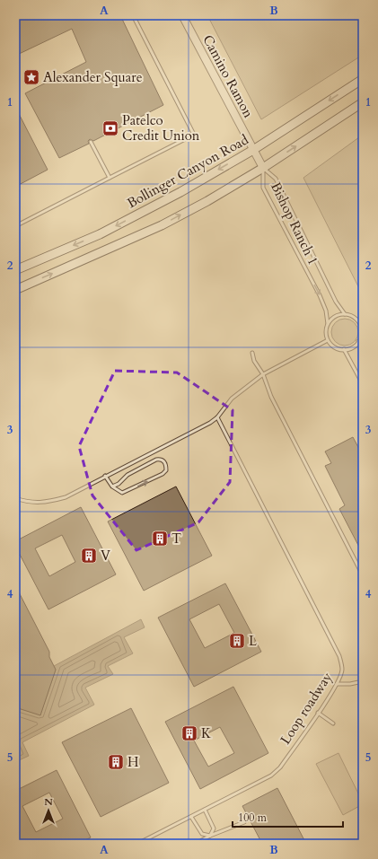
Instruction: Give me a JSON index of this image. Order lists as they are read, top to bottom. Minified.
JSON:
{"streets":{"main road":["Bollinger Canyon Road"],"street":["Camino Ramon"],"lane":["Bishop Ranch 1","Loop roadway"]},"crossings":[["Camino Ramon","Bollinger Canyon Road"],["Camino Ramon","Bishop Ranch 1"]],"places":{"place":["Alexander Square"],"bank":["Patelco Credit Union"],"building":["T","V","L","K","H"]},"scale_bar":"100 m","north":"top","grid":{"columns":["A","B"],"rows":["1","2","3","4","5"]}}
